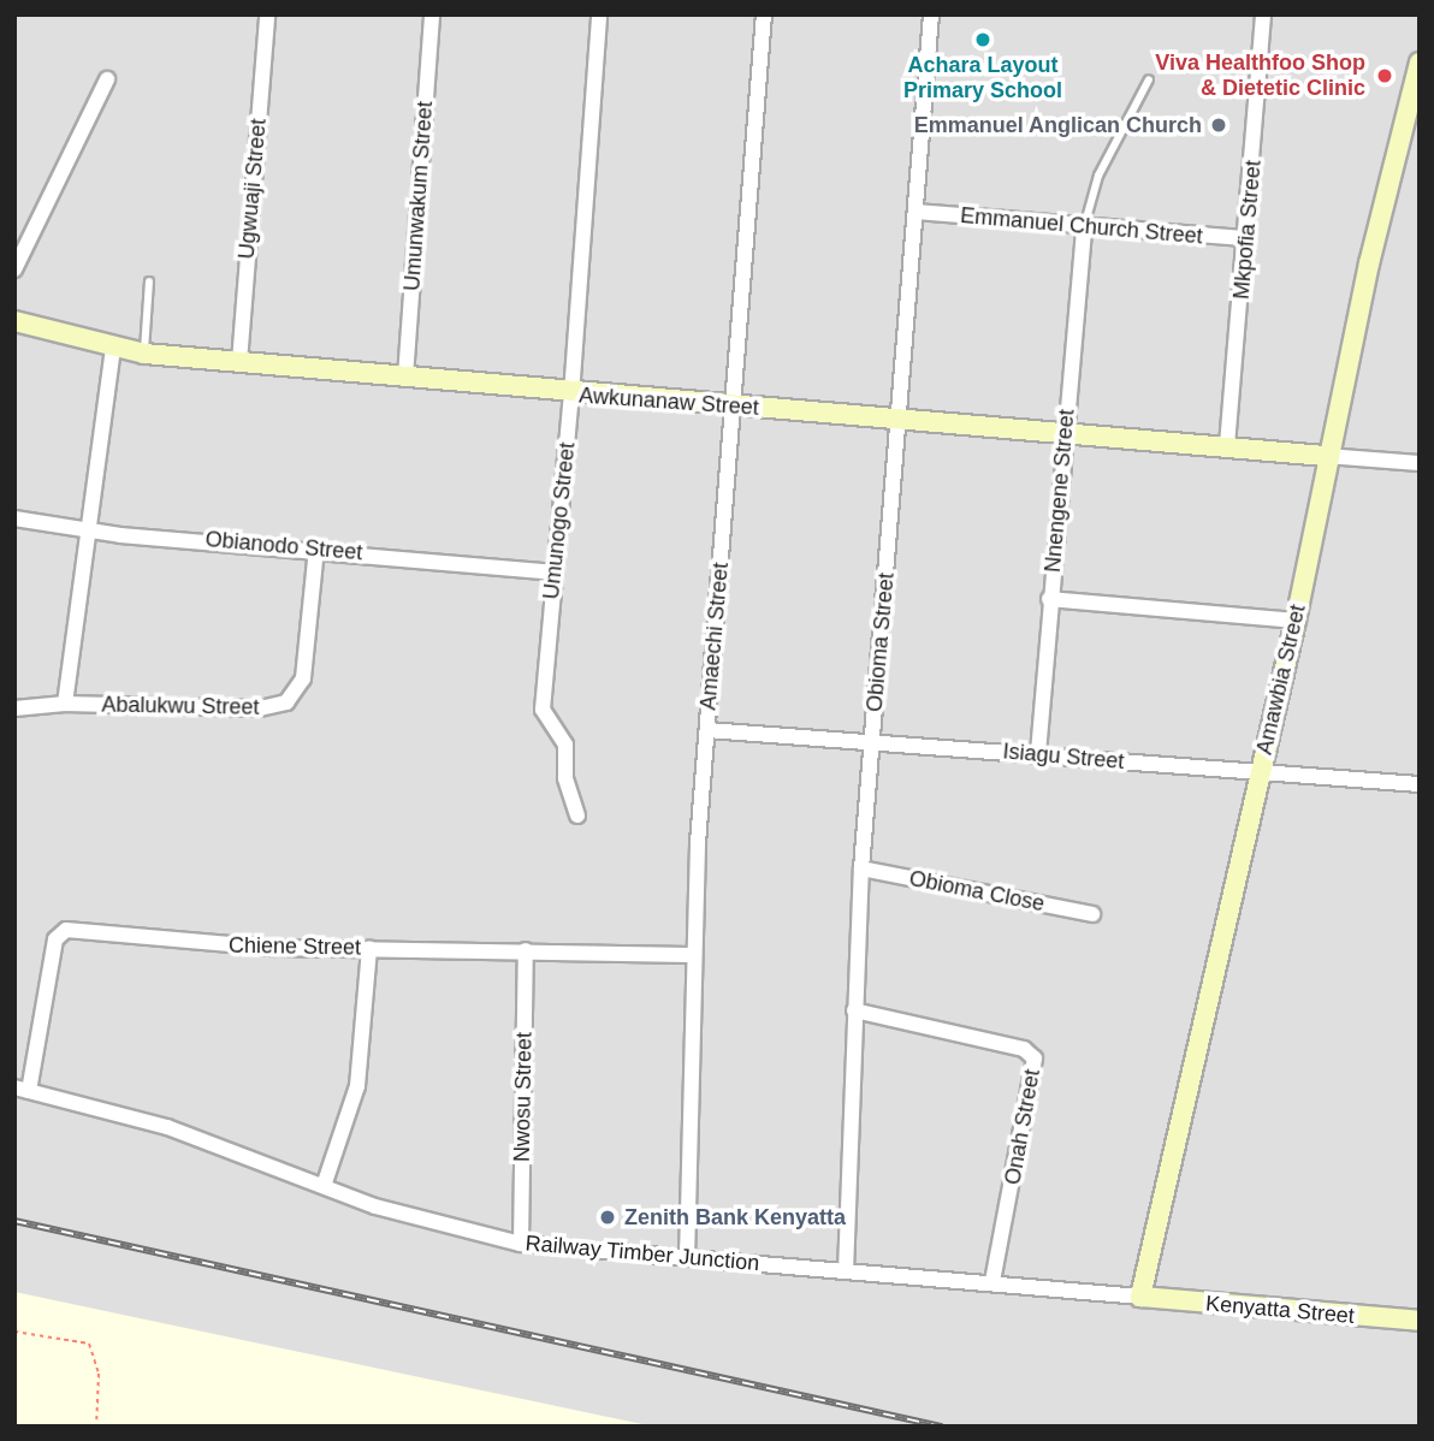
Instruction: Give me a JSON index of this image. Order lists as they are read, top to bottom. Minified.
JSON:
{"streets":{"street":["Ugwuaji Street","Umunwakum Street","Emmanuel Church Street","Mkpofia Street","Awkunanaw Street","Nnengene Street","Umunogo Street","Obianodo Street","Amaechi Street","Obioma Street","Amawbia Street","Abalukwu Street","Isiagu Street","Obioma Close","Chiene Street","Nwosu Street","Onah Street","Railway Timber Junction","Kenyatta Street"]},"crossings":[["Ugwuaji Street","Awkunanaw Street"],["Umunwakum Street","Awkunanaw Street"],["Emmanuel Church Street","Mkpofia Street"],["Emmanuel Church Street","Nnengene Street"],["Emmanuel Church Street","Obioma Street"],["Mkpofia Street","Awkunanaw Street"],["Awkunanaw Street","Nnengene Street"],["Awkunanaw Street","Umunogo Street"],["Awkunanaw Street","Amaechi Street"],["Awkunanaw Street","Obioma Street"],["Awkunanaw Street","Amawbia Street"],["Nnengene Street","Isiagu Street"],["Umunogo Street","Obianodo Street"],["Obianodo Street","Abalukwu Street"],["Amaechi Street","Isiagu Street"],["Amaechi Street","Chiene Street"],["Amaechi Street","Railway Timber Junction"],["Obioma Street","Isiagu Street"],["Obioma Street","Obioma Close"],["Obioma Street","Onah Street"],["Obioma Street","Railway Timber Junction"],["Amawbia Street","Isiagu Street"],["Amawbia Street","Railway Timber Junction"],["Amawbia Street","Kenyatta Street"],["Chiene Street","Nwosu Street"],["Chiene Street","Railway Timber Junction"],["Nwosu Street","Railway Timber Junction"],["Onah Street","Railway Timber Junction"],["Railway Timber Junction","Kenyatta Street"]],"places":["Achara Layout Primary School","Viva Healthfoo Shop & Dietetic Clinic","Emmanuel Anglican Church","Zenith Bank Kenyatta"]}
